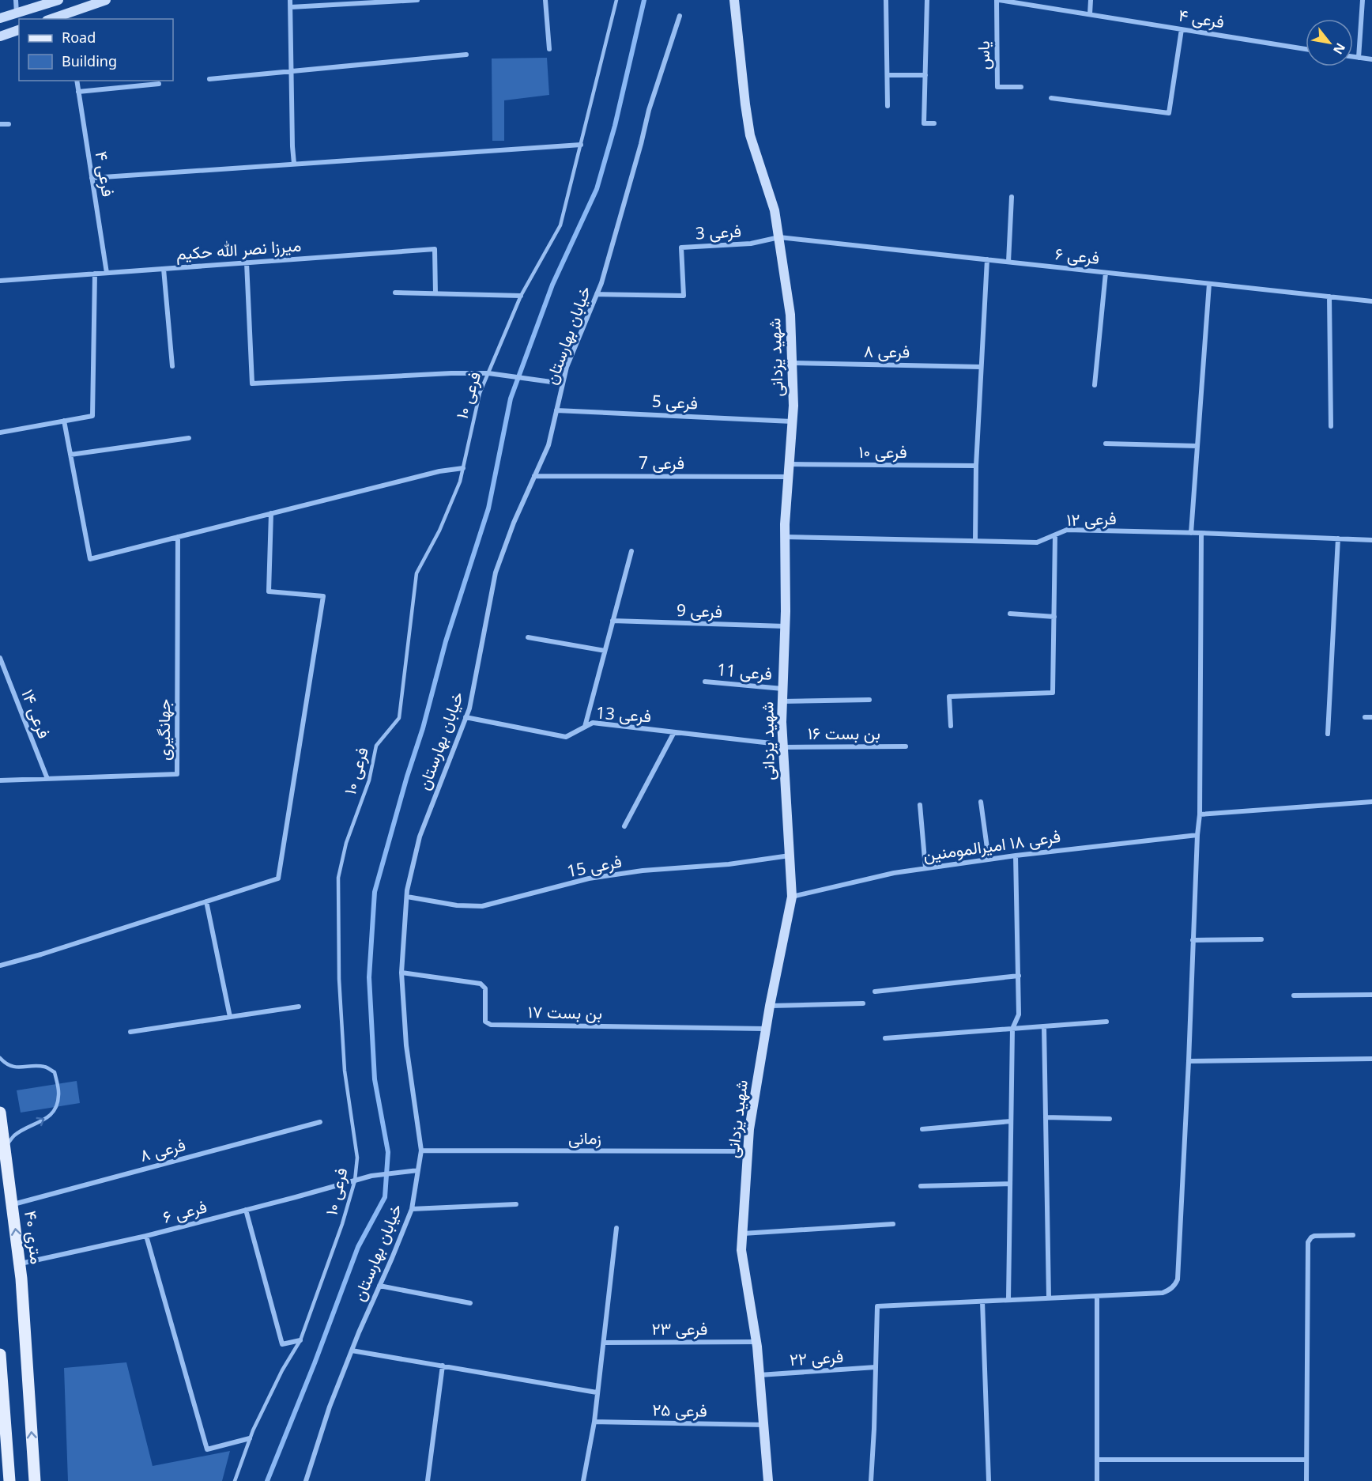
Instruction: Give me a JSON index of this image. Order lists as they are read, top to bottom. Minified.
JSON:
{"streets":{"main road":["۴۰ متری"],"street":["فرعی ۴","یاس","فرعی 3","میرزا نصر الله حکیم","فرعی ۶","خیابان بهارستان","فرعی ۸","شهید یزدانی","فرعی ۱۰","فرعی 5","فرعی 7","فرعی ۱۲","فرعی 9","فرعی 11","فرعی ۱۴","فرعی 13","جهانگیری","بن بست ۱۶","فرعی ۱۸ امیرالمومنین","فرعی 15","بن بست ۱۷","زمانی","فرعی ۲۳","فرعی ۲۲","فرعی ۲۵"]},"crossings":[["فرعی ۴","یاس"],["فرعی ۴","میرزا نصر الله حکیم"],["فرعی 3","فرعی ۶"],["فرعی 3","خیابان بهارستان"],["فرعی 3","شهید یزدانی"],["فرعی ۶","خیابان بهارستان"],["فرعی ۶","شهید یزدانی"],["فرعی ۶","فرعی ۱۰"],["فرعی ۶","۴۰ متری"],["خیابان بهارستان","فرعی 5"],["خیابان بهارستان","فرعی 7"],["خیابان بهارستان","فرعی 13"],["خیابان بهارستان","فرعی 15"],["خیابان بهارستان","بن بست ۱۷"],["خیابان بهارستان","زمانی"],["فرعی ۸","شهید یزدانی"],["فرعی ۸","۴۰ متری"],["شهید یزدانی","فرعی ۱۰"],["شهید یزدانی","فرعی 5"],["شهید یزدانی","فرعی 7"],["شهید یزدانی","فرعی ۱۲"],["شهید یزدانی","فرعی 9"],["شهید یزدانی","فرعی 11"],["شهید یزدانی","فرعی 13"],["شهید یزدانی","بن بست ۱۶"],["شهید یزدانی","فرعی ۱۸ امیرالمومنین"],["شهید یزدانی","فرعی 15"],["شهید یزدانی","بن بست ۱۷"],["شهید یزدانی","زمانی"],["شهید یزدانی","فرعی ۲۳"],["شهید یزدانی","فرعی ۲۲"],["شهید یزدانی","فرعی ۲۵"],["فرعی ۱۴","جهانگیری"],["فرعی 13","بن بست ۱۶"]],"legend":["Road","Building"],"north":"bottom right"}
